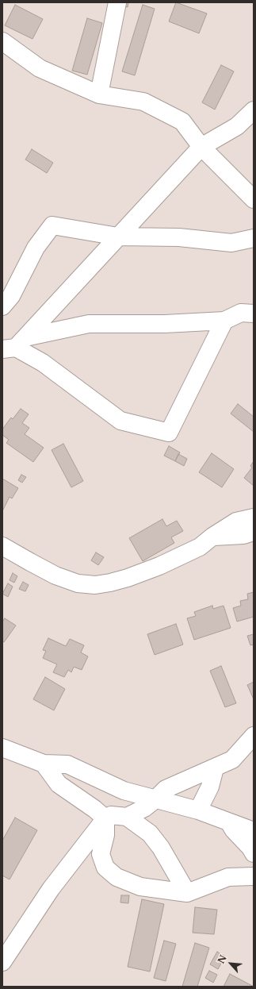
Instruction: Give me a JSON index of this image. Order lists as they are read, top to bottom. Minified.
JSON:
{"north":"top left"}
